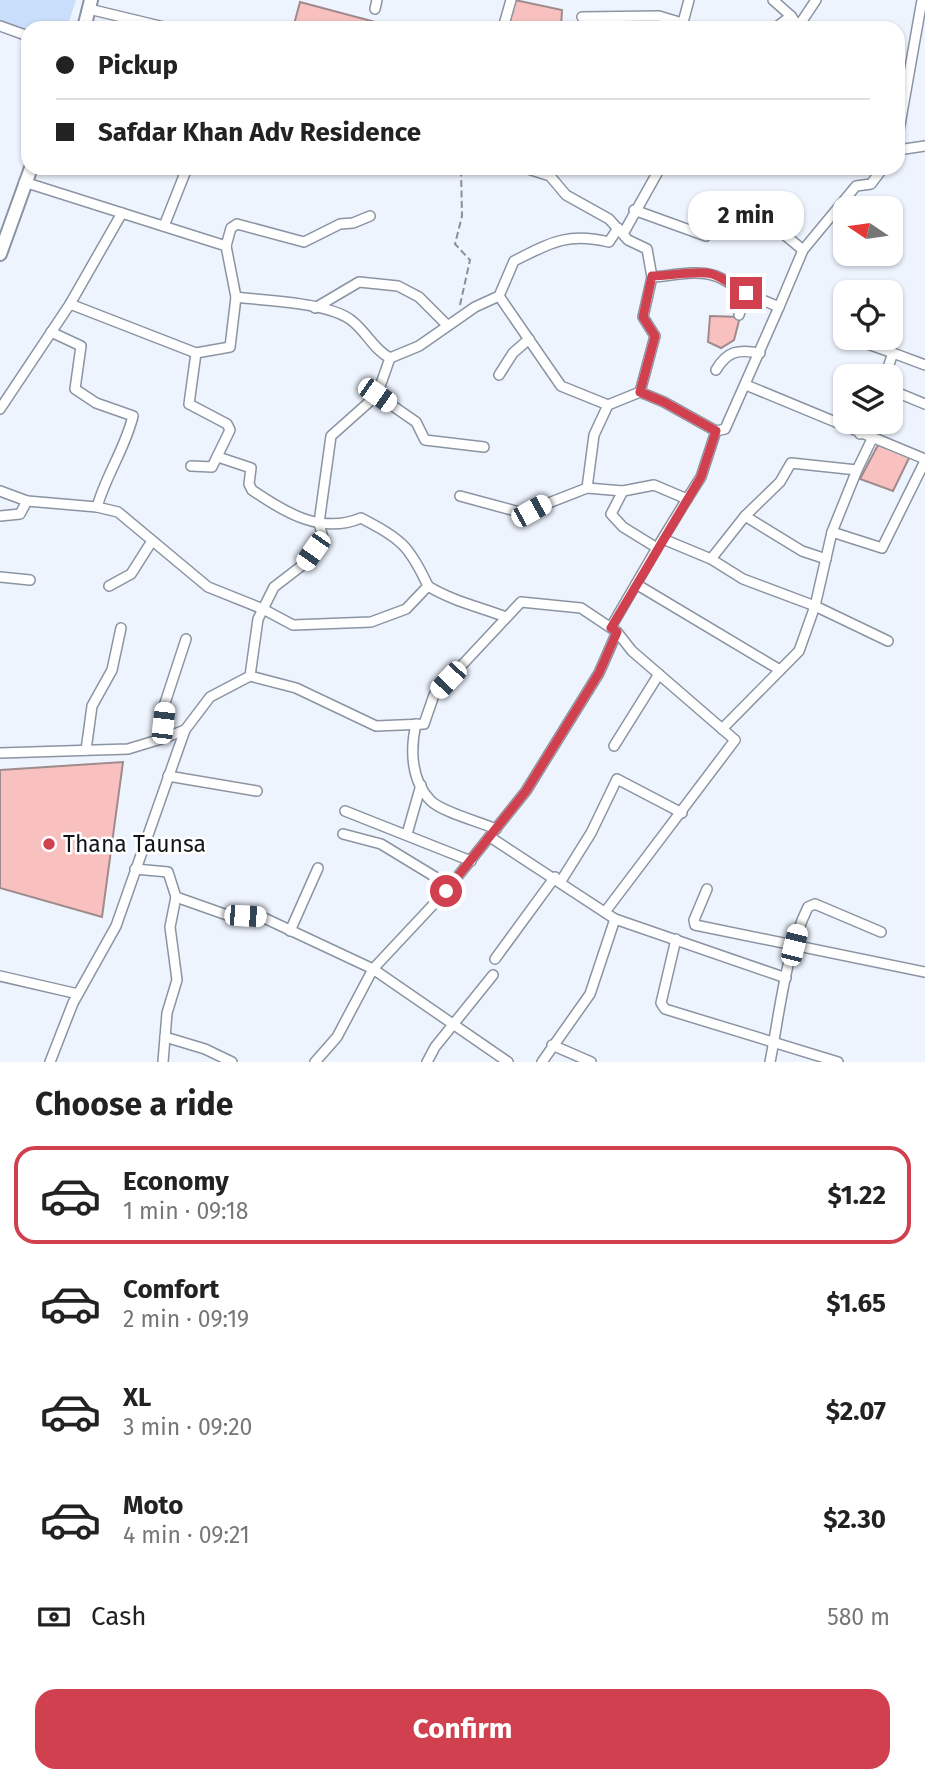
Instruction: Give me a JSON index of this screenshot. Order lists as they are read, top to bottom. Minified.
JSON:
{"places":["Thana Taunsa"],"north":"left","page":{"banner":["Pickup","Safdar Khan Adv Residence"],"bubble":"2 min","heading":"Choose a ride","list":[{"name":"Economy","note":"1 min · 09:18","value":"$1.22"},{"name":"Comfort","note":"2 min · 09:19","value":"$1.65"},{"name":"XL","note":"3 min · 09:20","value":"$2.07"},{"name":"Moto","note":"4 min · 09:21","value":"$2.30"}],"pay":["Cash","580 m"],"buttons":"Confirm"}}
